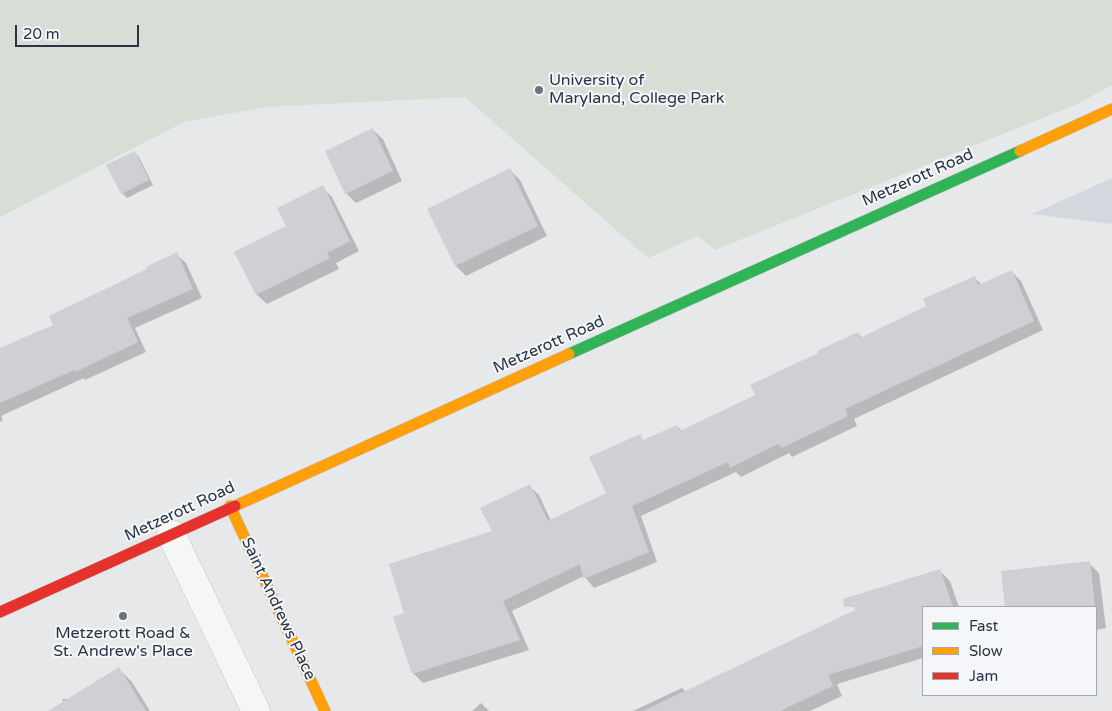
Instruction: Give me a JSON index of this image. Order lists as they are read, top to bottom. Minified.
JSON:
{"streets":{"street":["Metzerott Road","Saint Andrews Place"]},"crossings":[["Metzerott Road","Saint Andrews Place"]],"places":["University of Maryland, College Park","Metzerott Road & St. Andrew's Place"],"legend":["Fast","Slow","Jam"],"scale_bar":"20 m"}
